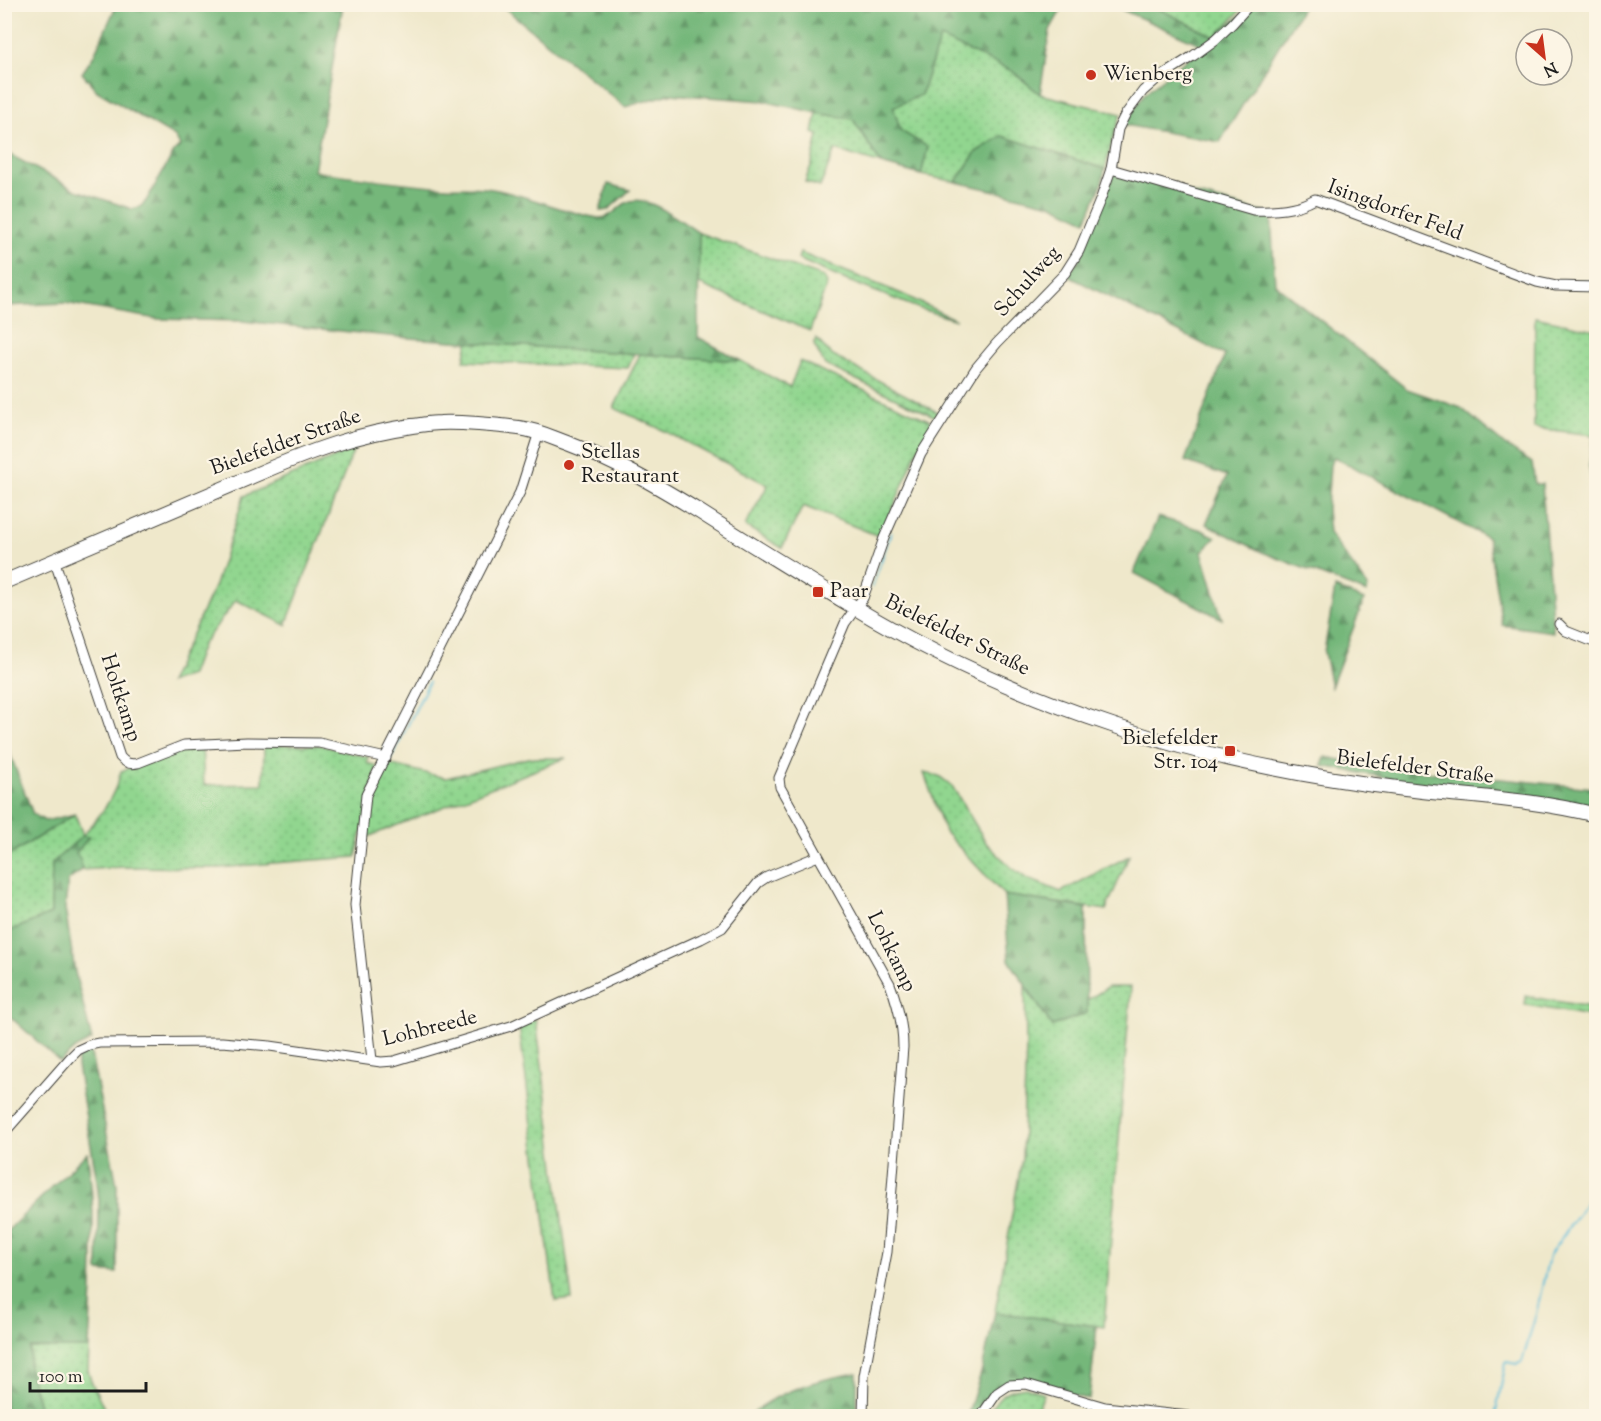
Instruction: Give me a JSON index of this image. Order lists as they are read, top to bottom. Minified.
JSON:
{"streets":{"main road":["Bielefelder Straße"],"street":["Isingdorfer Feld","Schulweg","Holtkamp","Lohkamp","Lohbreede"]},"crossings":[["Isingdorfer Feld","Schulweg"],["Schulweg","Bielefelder Straße"],["Schulweg","Lohkamp"],["Bielefelder Straße","Holtkamp"],["Bielefelder Straße","Lohkamp"],["Lohkamp","Lohbreede"]],"places":{"other":["Wienberg","Stellas Restaurant"],"transit":["Paar","Bielefelder Str. 104"]},"scale_bar":"100 m","north":"bottom right"}
